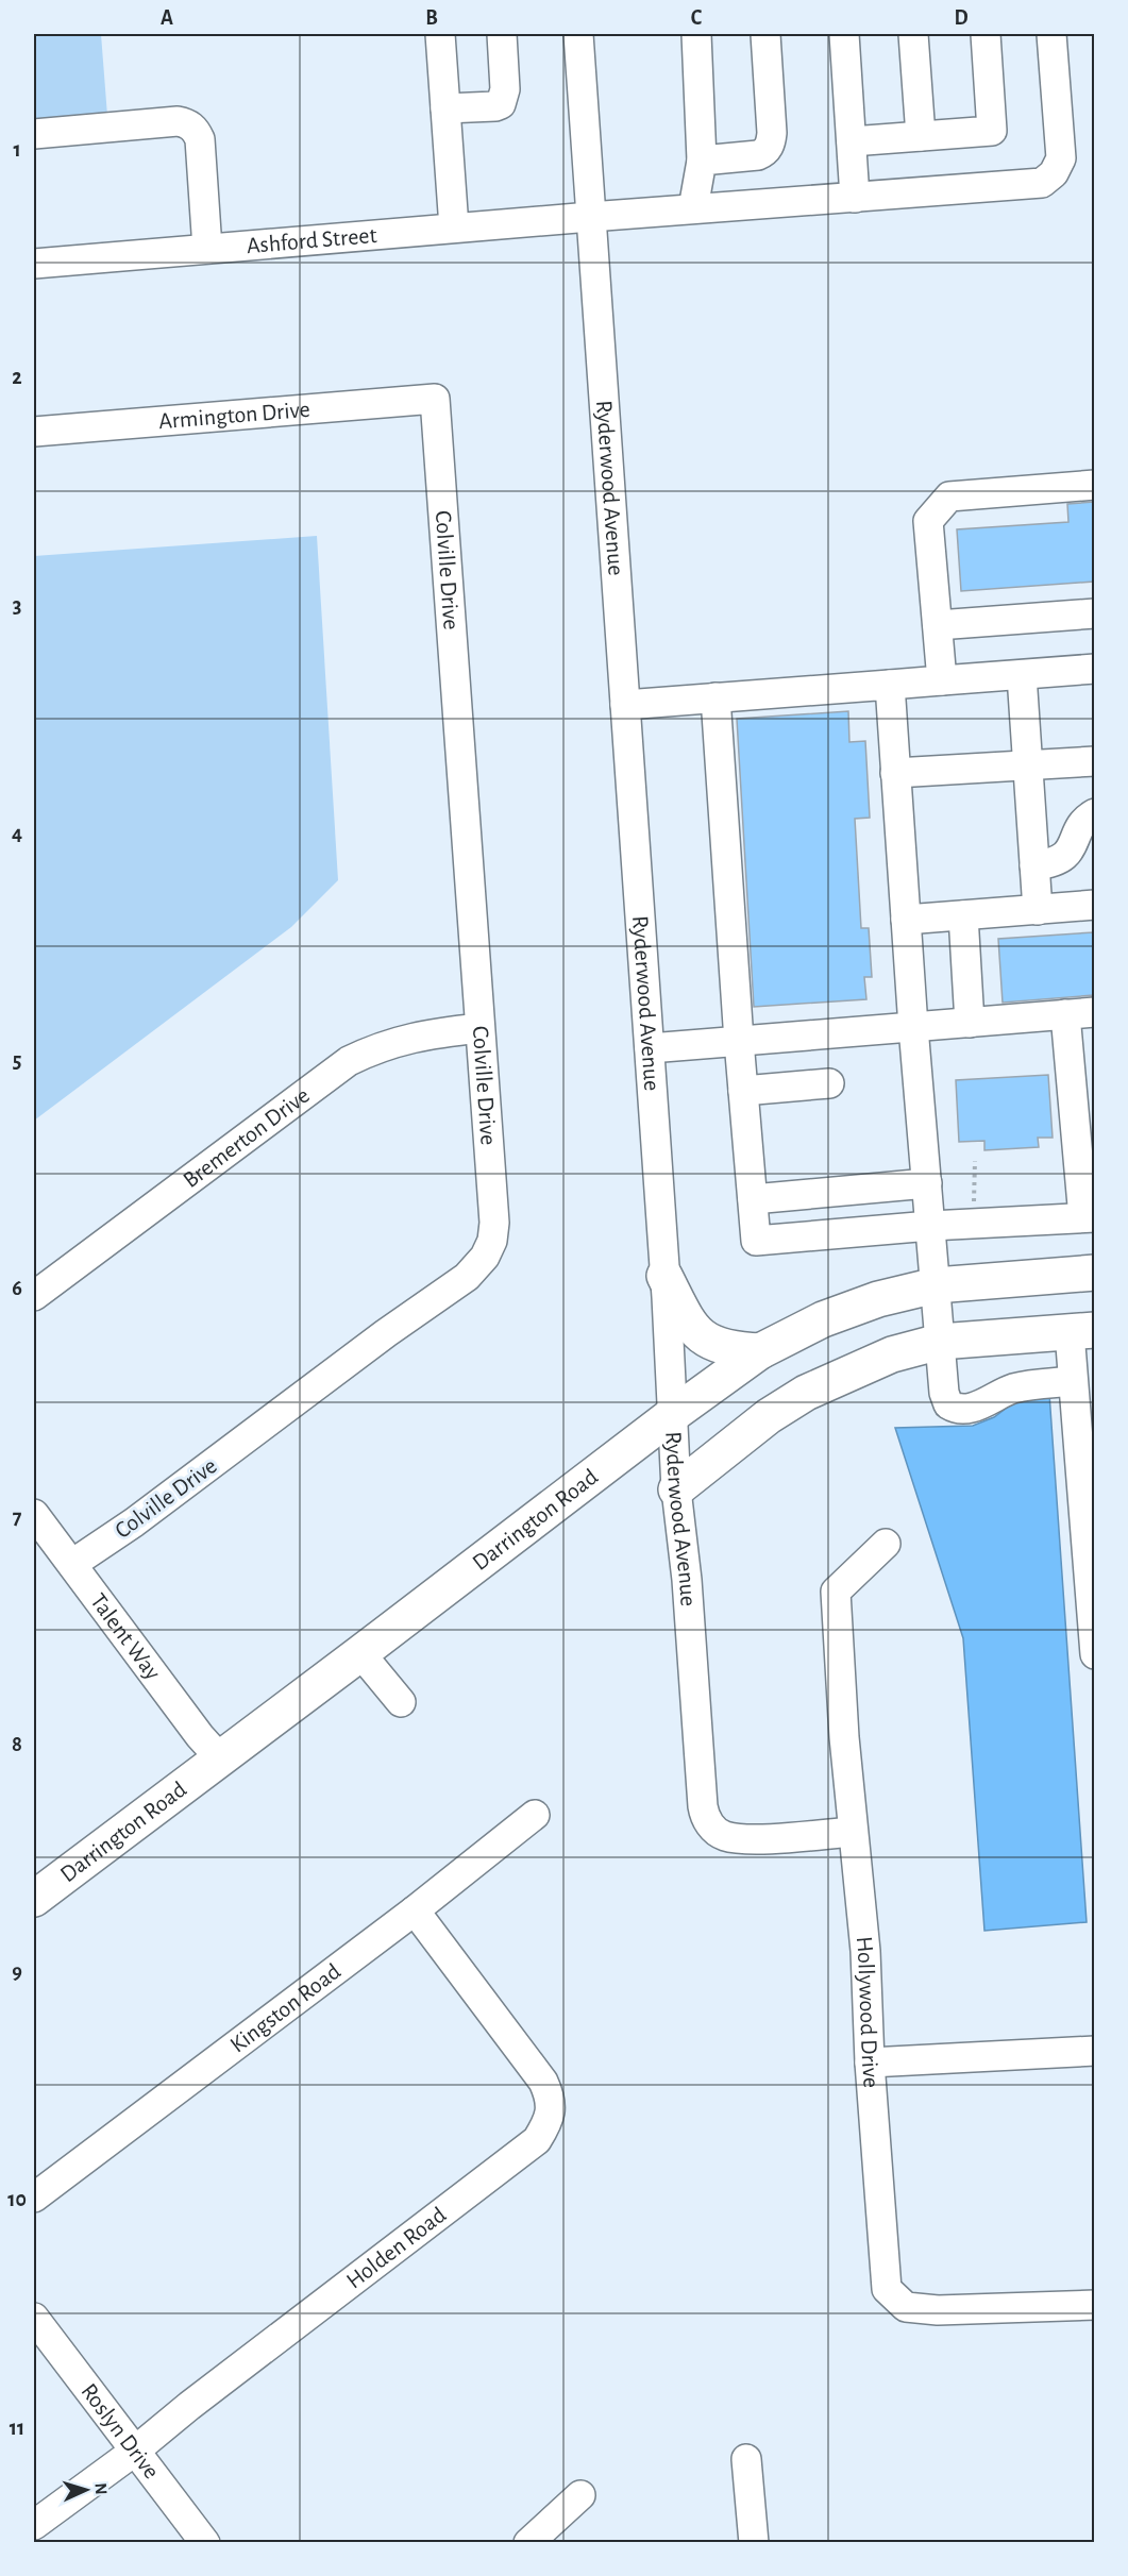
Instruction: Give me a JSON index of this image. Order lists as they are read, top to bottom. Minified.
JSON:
{"streets":{"main road":["Darrington Road"],"street":["Ashford Street","Armington Drive","Ryderwood Avenue","Colville Drive","Bremerton Drive","Talent Way","Kingston Road","Hollywood Drive","Holden Road","Roslyn Drive"]},"crossings":[["Ashford Street","Ryderwood Avenue"],["Armington Drive","Colville Drive"],["Ryderwood Avenue","Darrington Road"],["Ryderwood Avenue","Hollywood Drive"],["Colville Drive","Bremerton Drive"],["Colville Drive","Talent Way"],["Darrington Road","Talent Way"],["Kingston Road","Holden Road"],["Holden Road","Roslyn Drive"]],"north":"right","grid":{"columns":["A","B","C","D"],"rows":["1","2","3","4","5","6","7","8","9","10","11"]}}
